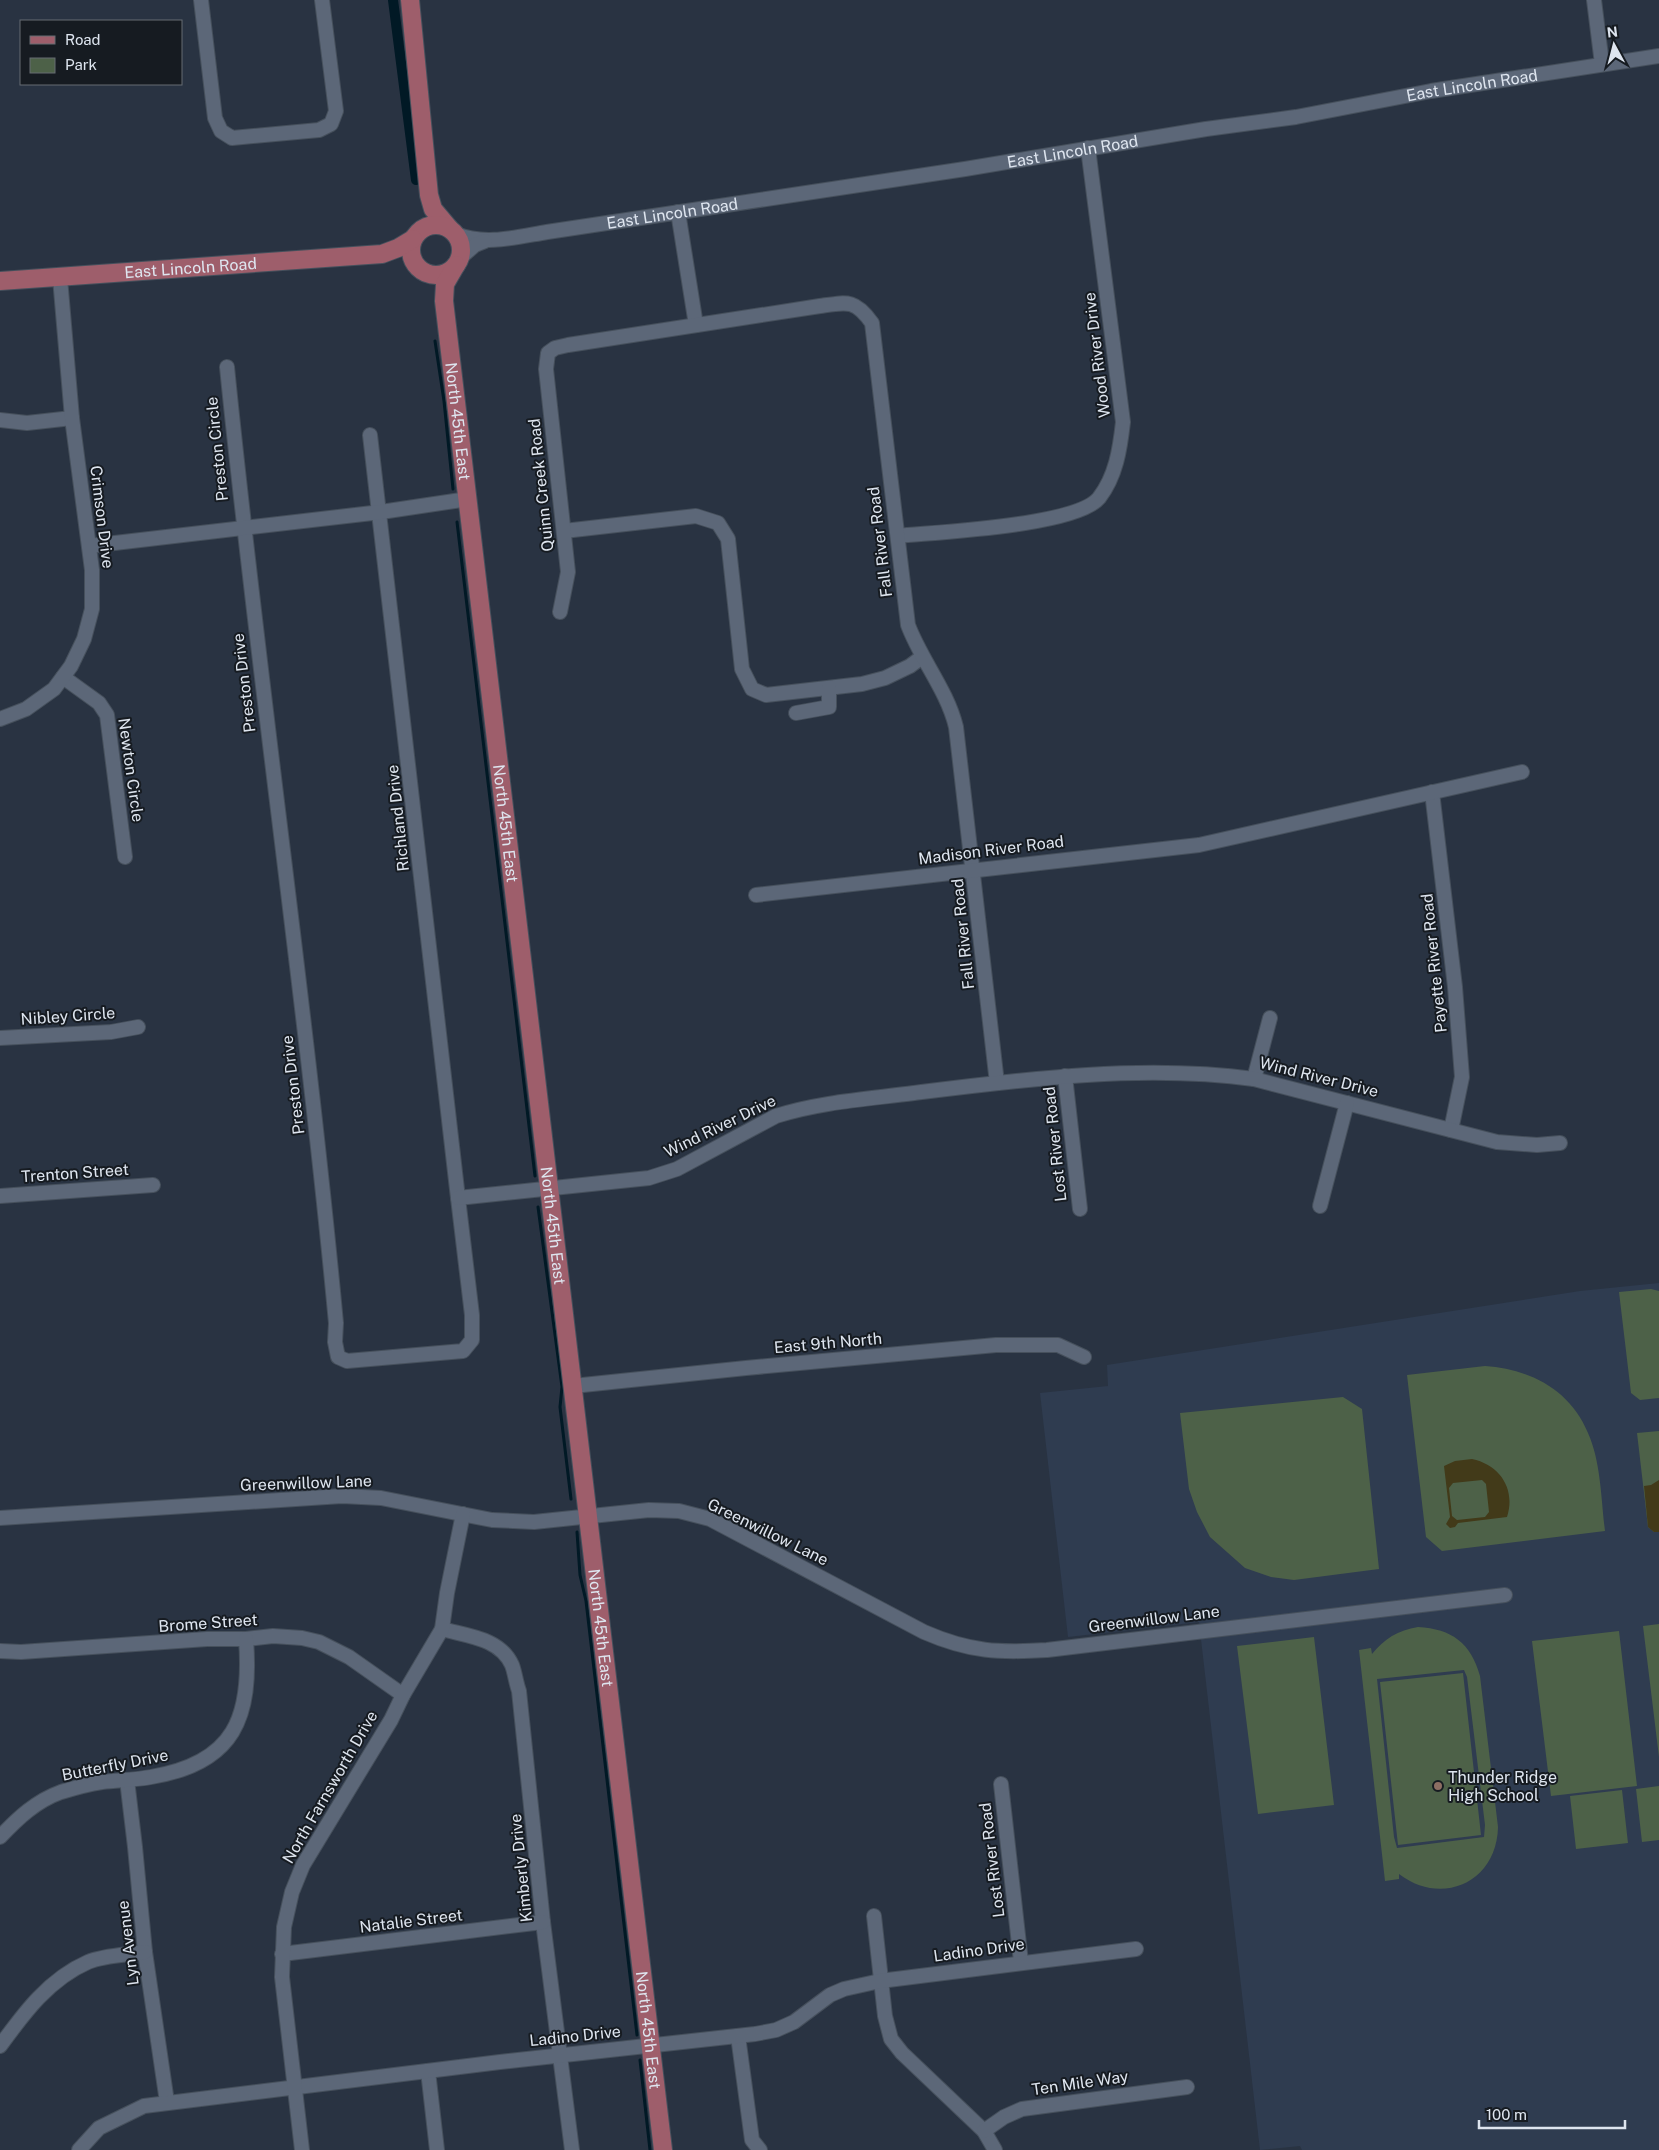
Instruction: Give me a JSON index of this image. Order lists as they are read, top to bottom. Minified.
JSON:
{"streets":{"main road":["East Lincoln Road","North 45th East"],"street":["Wood River Drive","Preston Circle","Quinn Creek Road","Crimson Drive","Fall River Road","Preston Drive","Newton Circle","Richland Drive","Madison River Road","Payette River Road","Nibley Circle","Wind River Drive","Lost River Road","Trenton Street","East 9th North","Greenwillow Lane","Brome Street","Butterfly Drive","North Farnsworth Drive","Kimberly Drive","Natalie Street","Lyn Avenue","Ladino Drive","Ten Mile Way"]},"crossings":[["East Lincoln Road","Wood River Drive"],["East Lincoln Road","North 45th East"],["East Lincoln Road","Crimson Drive"],["Wood River Drive","Fall River Road"],["North 45th East","Wind River Drive"],["North 45th East","East 9th North"],["North 45th East","Greenwillow Lane"],["North 45th East","Ladino Drive"],["Preston Circle","Preston Drive"],["Quinn Creek Road","Fall River Road"],["Crimson Drive","Newton Circle"],["Fall River Road","Madison River Road"],["Fall River Road","Wind River Drive"],["Preston Drive","Richland Drive"],["Preston Drive","Wind River Drive"],["Richland Drive","Wind River Drive"],["Madison River Road","Payette River Road"],["Payette River Road","Wind River Drive"],["Wind River Drive","Lost River Road"],["Lost River Road","Ladino Drive"],["Greenwillow Lane","North Farnsworth Drive"],["Brome Street","Butterfly Drive"],["Brome Street","North Farnsworth Drive"],["Butterfly Drive","Lyn Avenue"],["North Farnsworth Drive","Kimberly Drive"],["North Farnsworth Drive","Natalie Street"],["North Farnsworth Drive","Ladino Drive"],["Kimberly Drive","Natalie Street"],["Kimberly Drive","Ladino Drive"],["Lyn Avenue","Ladino Drive"]],"places":["Thunder Ridge High School"],"legend":["Road","Park"],"scale_bar":"100 m","north":"top"}
